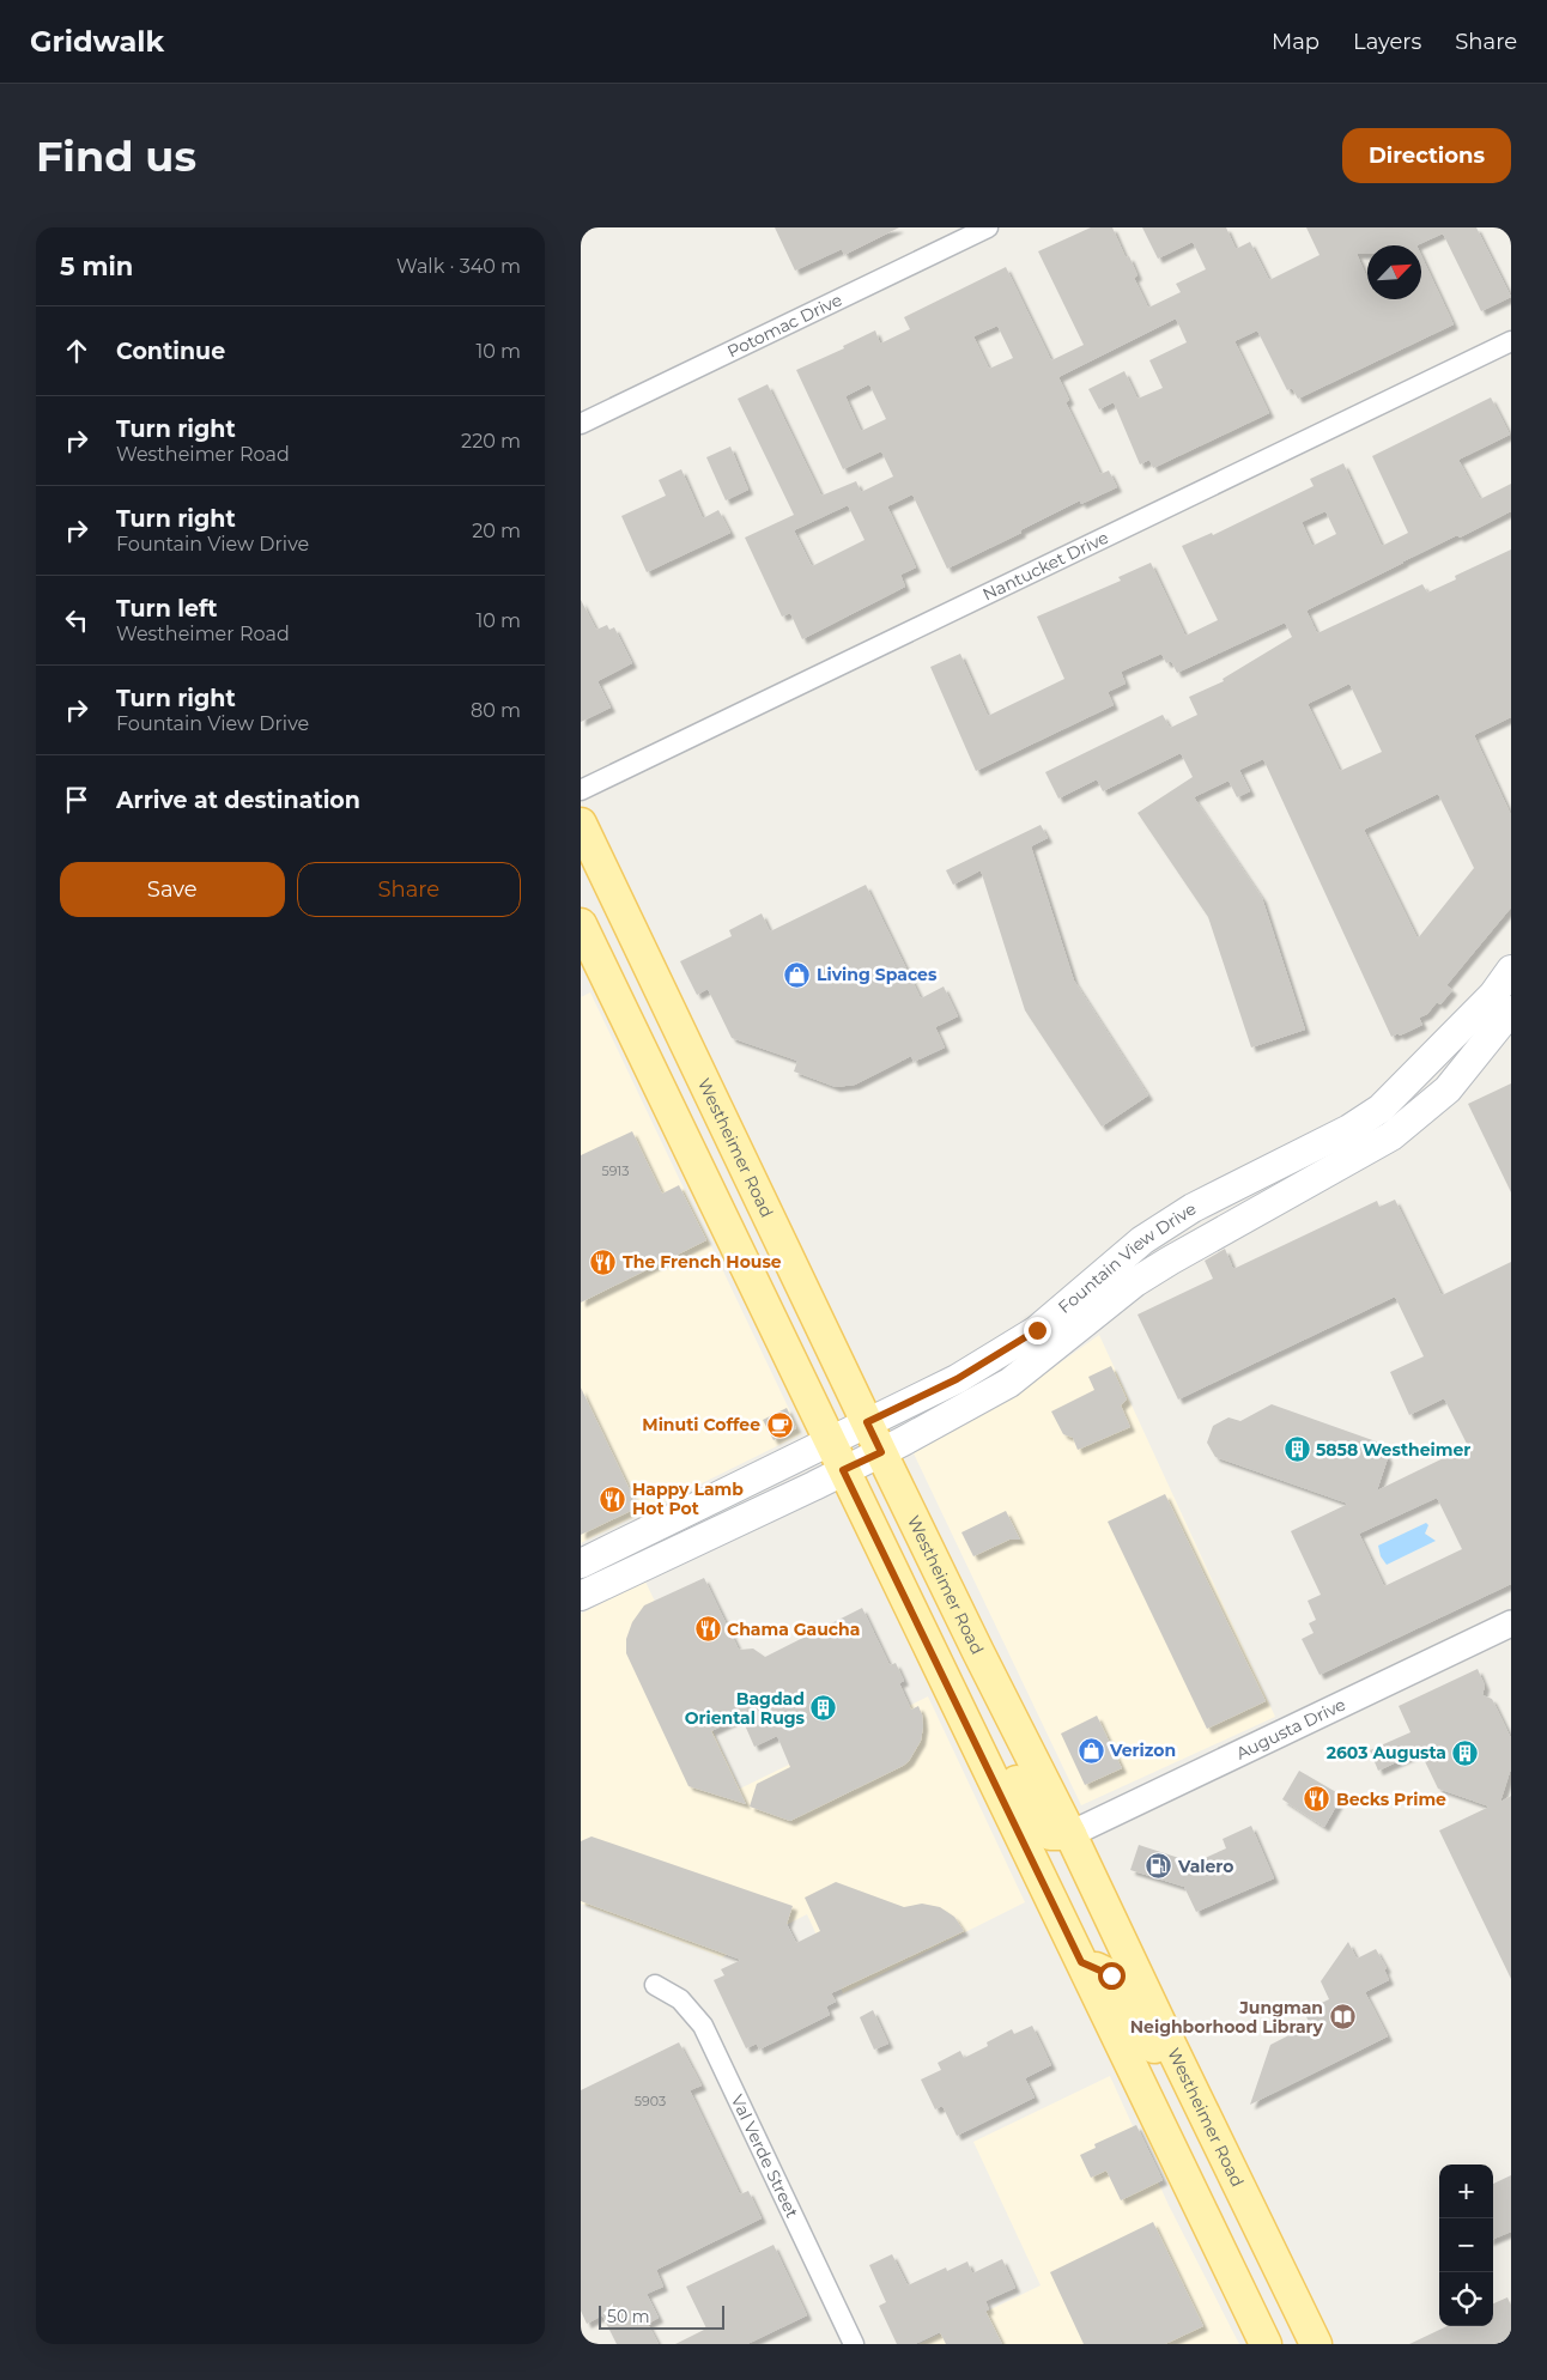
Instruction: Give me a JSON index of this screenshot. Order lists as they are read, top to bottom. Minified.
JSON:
{"streets":{"main road":["Westheimer Road","Fountain View Drive"],"street":["Potomac Drive","Nantucket Drive","Augusta Drive","Val Verde Street"]},"crossings":[["Westheimer Road","Fountain View Drive"],["Westheimer Road","Augusta Drive"]],"places":{"shop":["Living Spaces","Verizon"],"restaurant":["The French House","Happy Lamb Hot Pot","Chama Gaucha","Becks Prime"],"cafe":["Minuti Coffee"],"building":["5858 Westheimer","Bagdad Oriental Rugs","2603 Augusta"],"fuel station":["Valero"],"library":["Jungman Neighborhood Library"]},"house_numbers":["5913","5903"],"scale_bar":"50 m","north":"top right","page":{"header":"Gridwalk","nav":["Map","Layers","Share"],"buttons":["Directions",["Save","Share"]],"title":"Find us","heading":["5 min","Walk · 340 m"],"list":[["Continue","10 m"],["Turn right","Westheimer Road","220 m"],["Turn right","Fountain View Drive","20 m"],["Turn left","Westheimer Road","10 m"],["Turn right","Fountain View Drive","80 m"],"Arrive at destination"],"map_buttons":["+","−"],"scale":"50 m"}}
